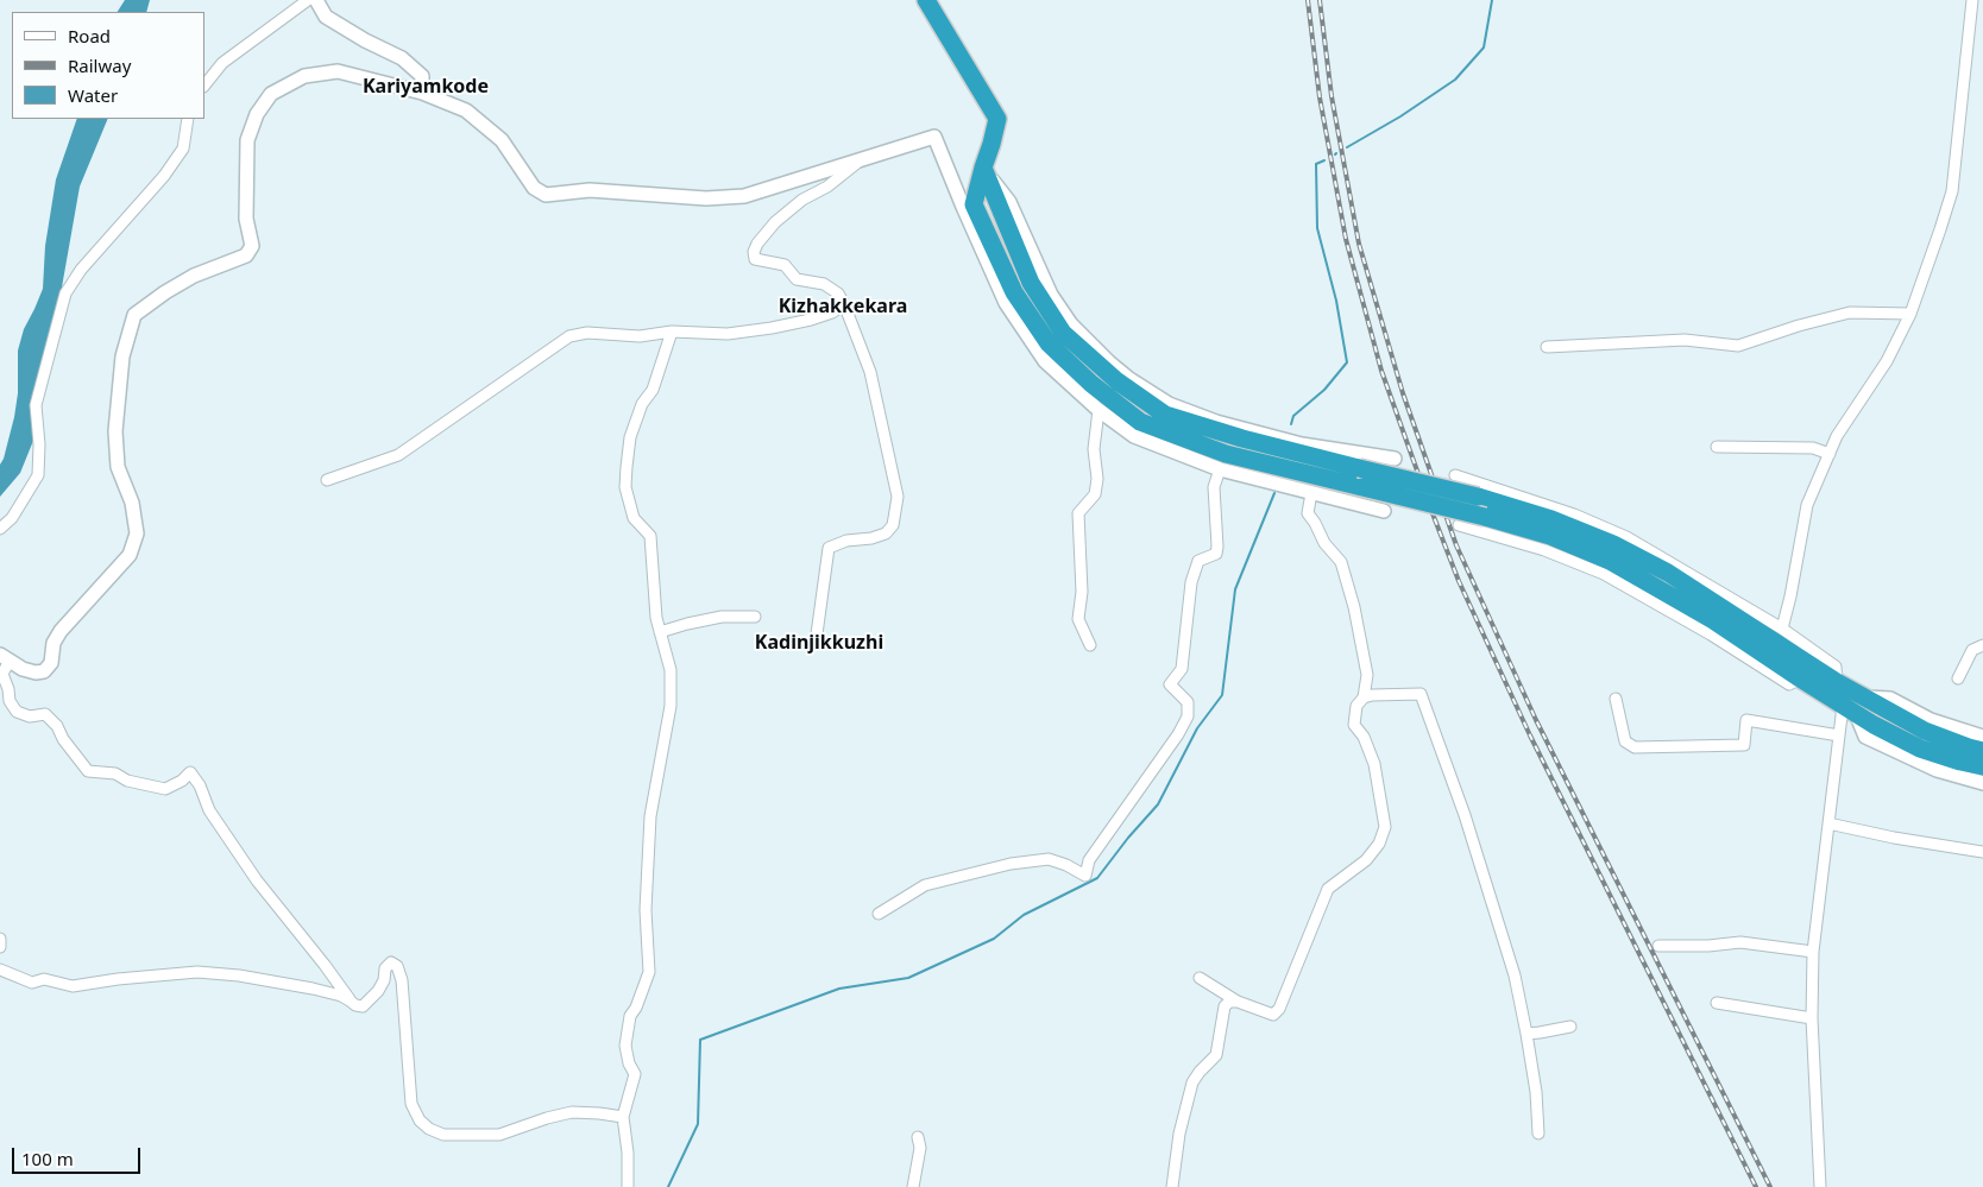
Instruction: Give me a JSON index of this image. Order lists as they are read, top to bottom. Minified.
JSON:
{"districts":["Kariyamkode","Kizhakkekara","Kadinjikkuzhi"],"legend":["Road","Railway","Water"],"scale_bar":"100 m"}
